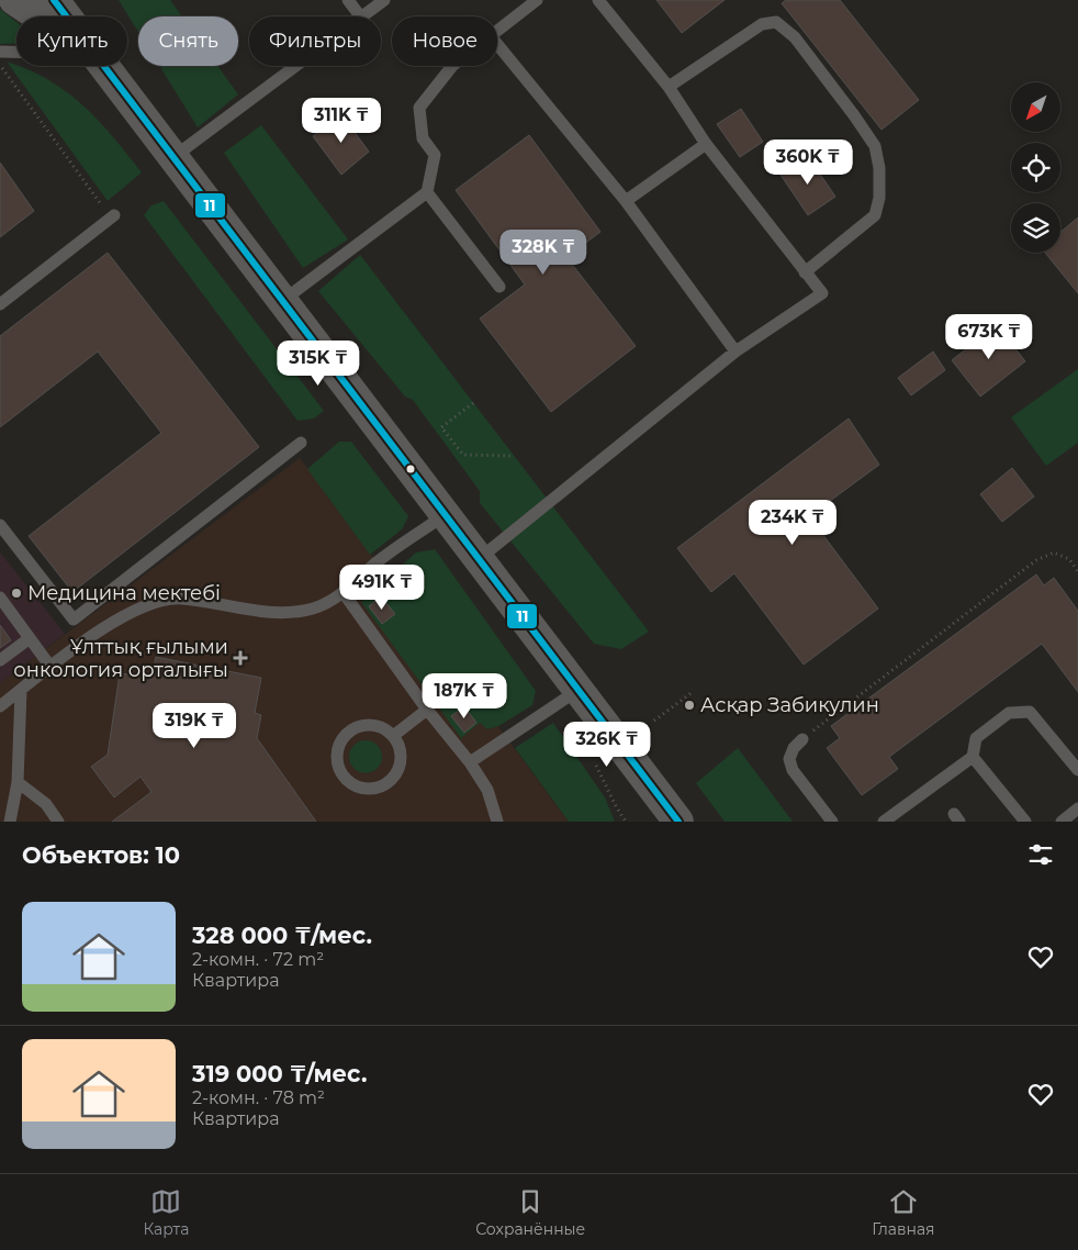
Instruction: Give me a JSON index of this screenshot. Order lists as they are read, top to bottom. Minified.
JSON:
{"places":{"other":["Медицина мектебі","Асқар Забикулин"],"health":["Ұлттық ғылыми онкология орталығы"]},"lines":["transit line 11"],"north":"bottom left","page":{"chip":["Купить","Снять","Фильтры","Новое"],"price":["311K ₸","360K ₸","328K ₸","673K ₸","315K ₸","234K ₸","491K ₸","187K ₸","319K ₸","326K ₸"],"heading":"Объектов: 10","list":[{"name":"328 000 ₸/мес.","note":"2-комн. · 72 m² · Квартира"},{"name":"319 000 ₸/мес.","note":"2-комн. · 78 m² · Квартира"}],"tabs":["Карта","Сохранённые","Главная"]}}
